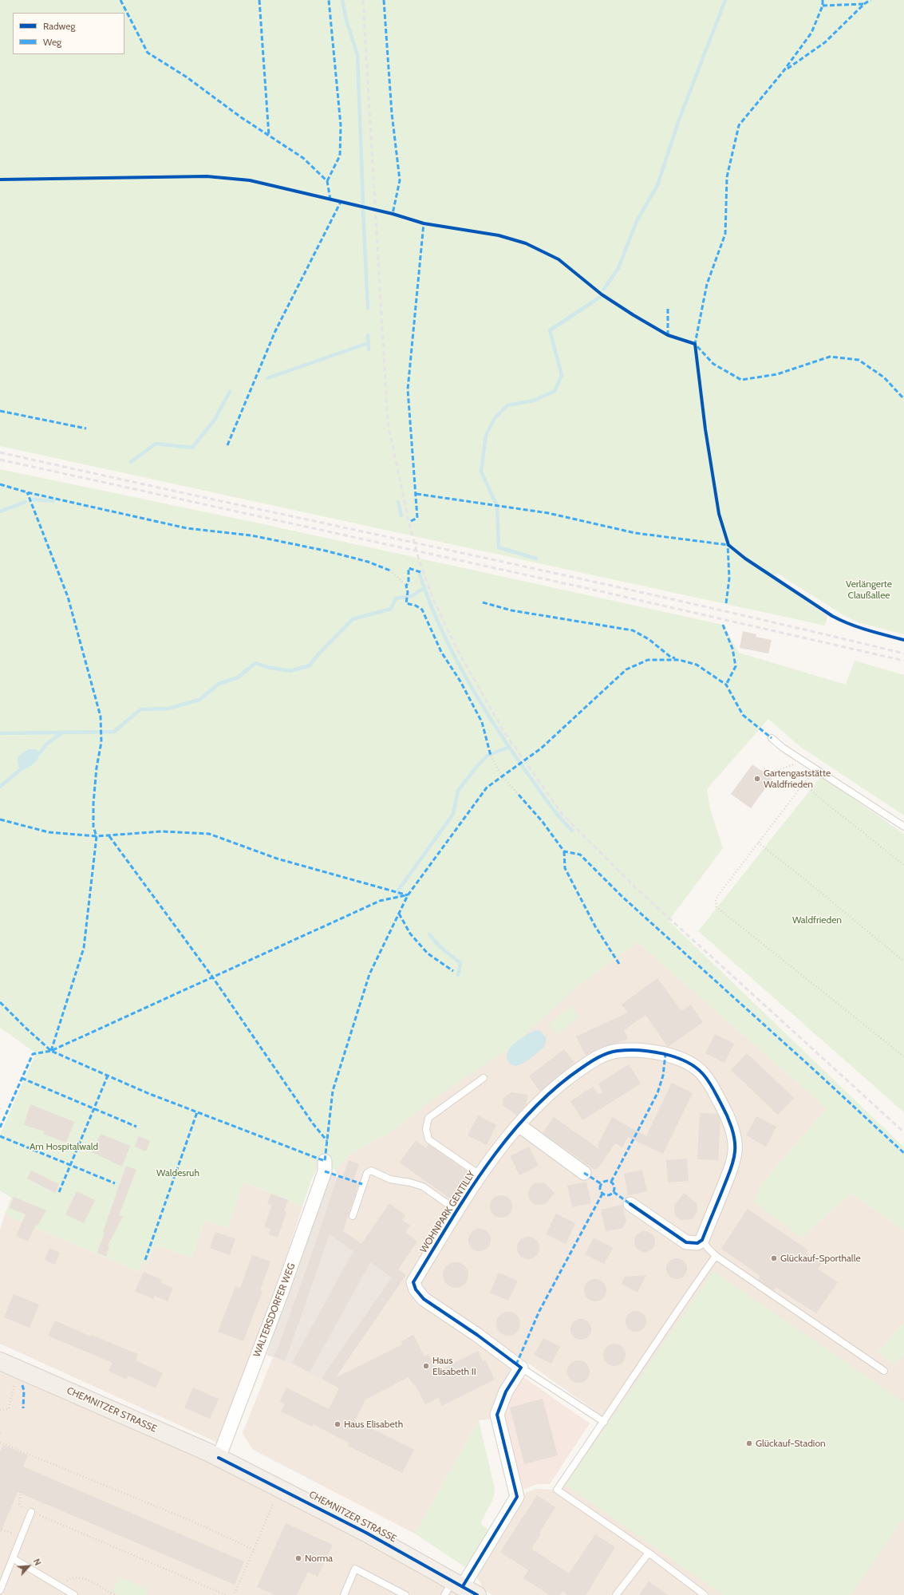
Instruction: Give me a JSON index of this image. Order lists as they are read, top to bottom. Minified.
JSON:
{"streets":{"main road":["CHEMNITZER STRASSE"],"street":["WOHNPARK GENTILLY","WALTERSDORFER WEG"]},"crossings":[["WALTERSDORFER WEG","CHEMNITZER STRASSE"]],"parks":["Verlängerte Claußallee","Waldfrieden","Am Hospitalwald","Waldesruh"],"places":["Gartengaststätte Waldfrieden","Glückauf-Sporthalle","Haus Elisabeth II","Haus Elisabeth","Glückauf-Stadion","Norma"],"legend":["Radweg","Weg"],"north":"top right"}
